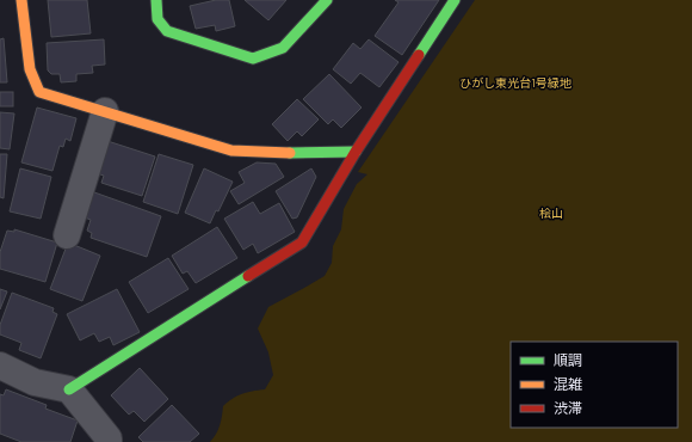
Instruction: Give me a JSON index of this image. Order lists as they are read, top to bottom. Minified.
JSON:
{"parks":["ひがし東光台1号緑地","桧山"],"legend":["順調","混雑","渋滞"]}
